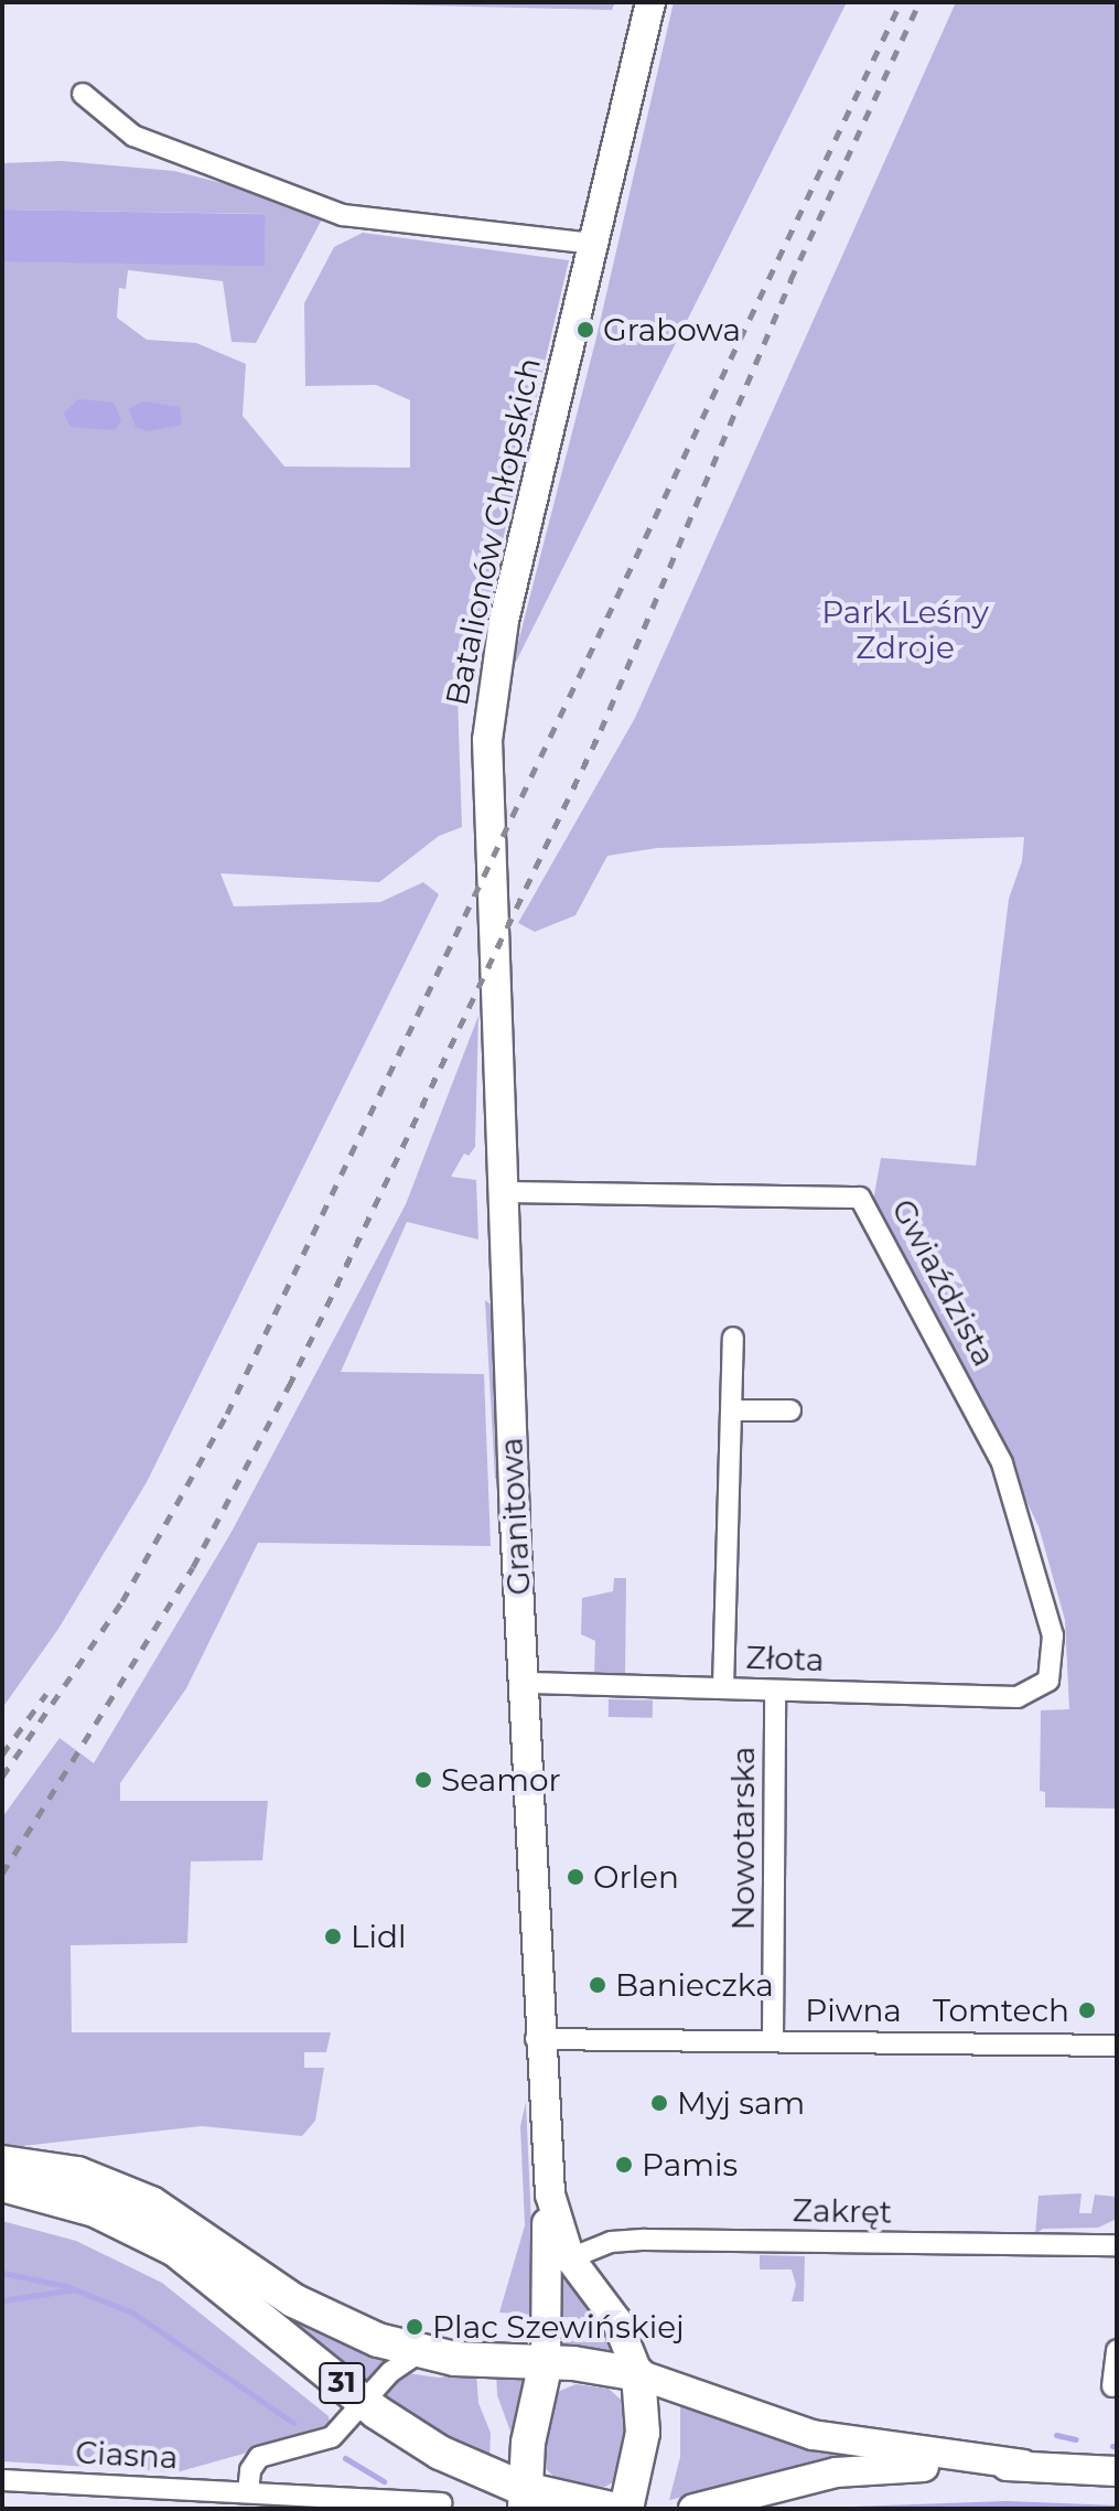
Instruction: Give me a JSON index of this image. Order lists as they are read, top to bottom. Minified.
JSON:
{"streets":{"main road":["31"],"street":["Batalionów Chłopskich","Gwiaździsta","Granitowa","Złota","Nowotarska","Piwna","Zakręt","Ciasna"]},"crossings":[["Batalionów Chłopskich","Granitowa"],["Gwiaździsta","Granitowa"],["Gwiaździsta","Złota"],["Granitowa","Złota"],["Granitowa","Piwna"],["Granitowa","Zakręt"],["Granitowa","31"],["Złota","Nowotarska"],["Nowotarska","Piwna"]],"parks":["Park Leśny Zdroje"],"places":["Grabowa","Seamor","Orlen","Lidl","Banieczka","Tomtech","Myj sam","Pamis","Plac Szewińskiej"]}
